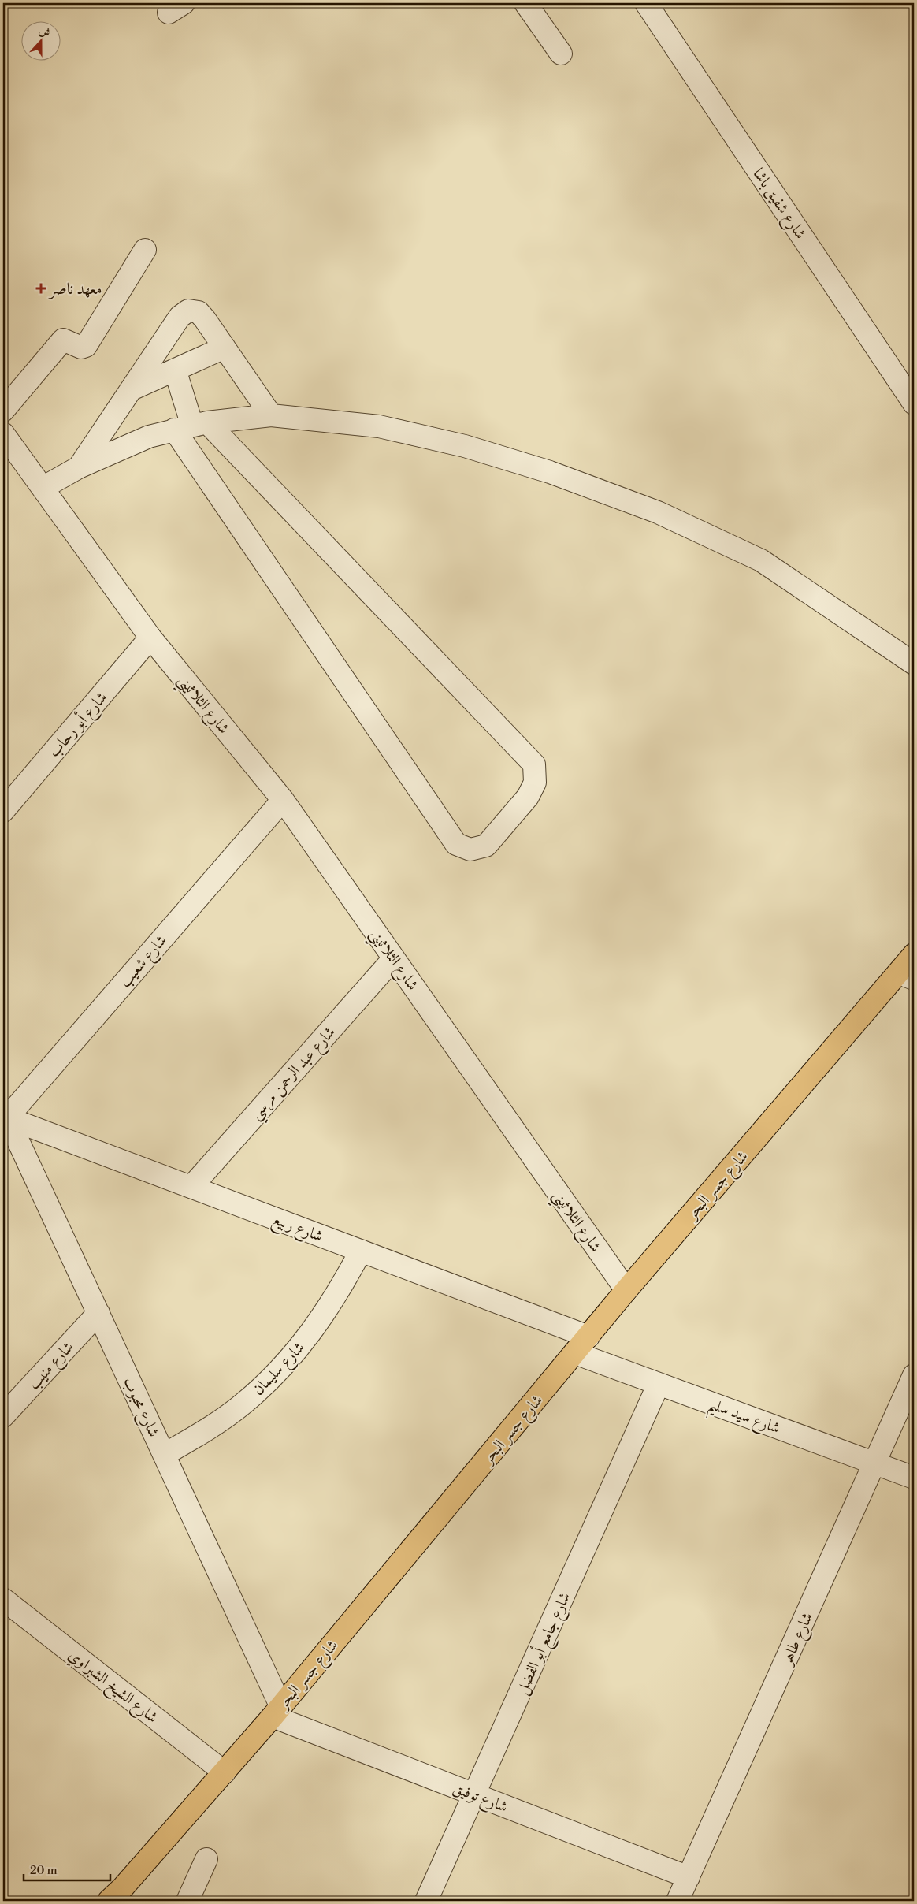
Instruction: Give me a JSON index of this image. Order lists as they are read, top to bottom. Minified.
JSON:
{"streets":{"main road":["شارع جسر البحر"],"street":["شارع شفيق باشا","شارع الثلاثيني","شارع أبو رحاب","شارع شعيب","شارع عبد الرحمن مرسي","شارع ربيع","شارع منيب","شارع سليمان","شارع محبوب","شارع سيد سليم","شارع طاهر","شارع جامع أبو الفضل","شارع الشيخ الشبراوي","شارع توفيق"]},"crossings":[["شارع الثلاثيني","شارع أبو رحاب"],["شارع الثلاثيني","شارع شعيب"],["شارع الثلاثيني","شارع عبد الرحمن مرسي"],["شارع الثلاثيني","شارع جسر البحر"],["شارع شعيب","شارع ربيع"],["شارع شعيب","شارع محبوب"],["شارع عبد الرحمن مرسي","شارع ربيع"],["شارع جسر البحر","شارع ربيع"],["شارع جسر البحر","شارع محبوب"],["شارع جسر البحر","شارع سيد سليم"],["شارع جسر البحر","شارع الشيخ الشبراوي"],["شارع جسر البحر","شارع توفيق"],["شارع ربيع","شارع سليمان"],["شارع ربيع","شارع محبوب"],["شارع منيب","شارع محبوب"],["شارع سليمان","شارع محبوب"],["شارع محبوب","شارع توفيق"],["شارع سيد سليم","شارع طاهر"],["شارع سيد سليم","شارع جامع أبو الفضل"],["شارع طاهر","شارع توفيق"],["شارع جامع أبو الفضل","شارع توفيق"]],"places":{"health":["معهد ناصر"]},"scale_bar":"20 m","north":"top"}
